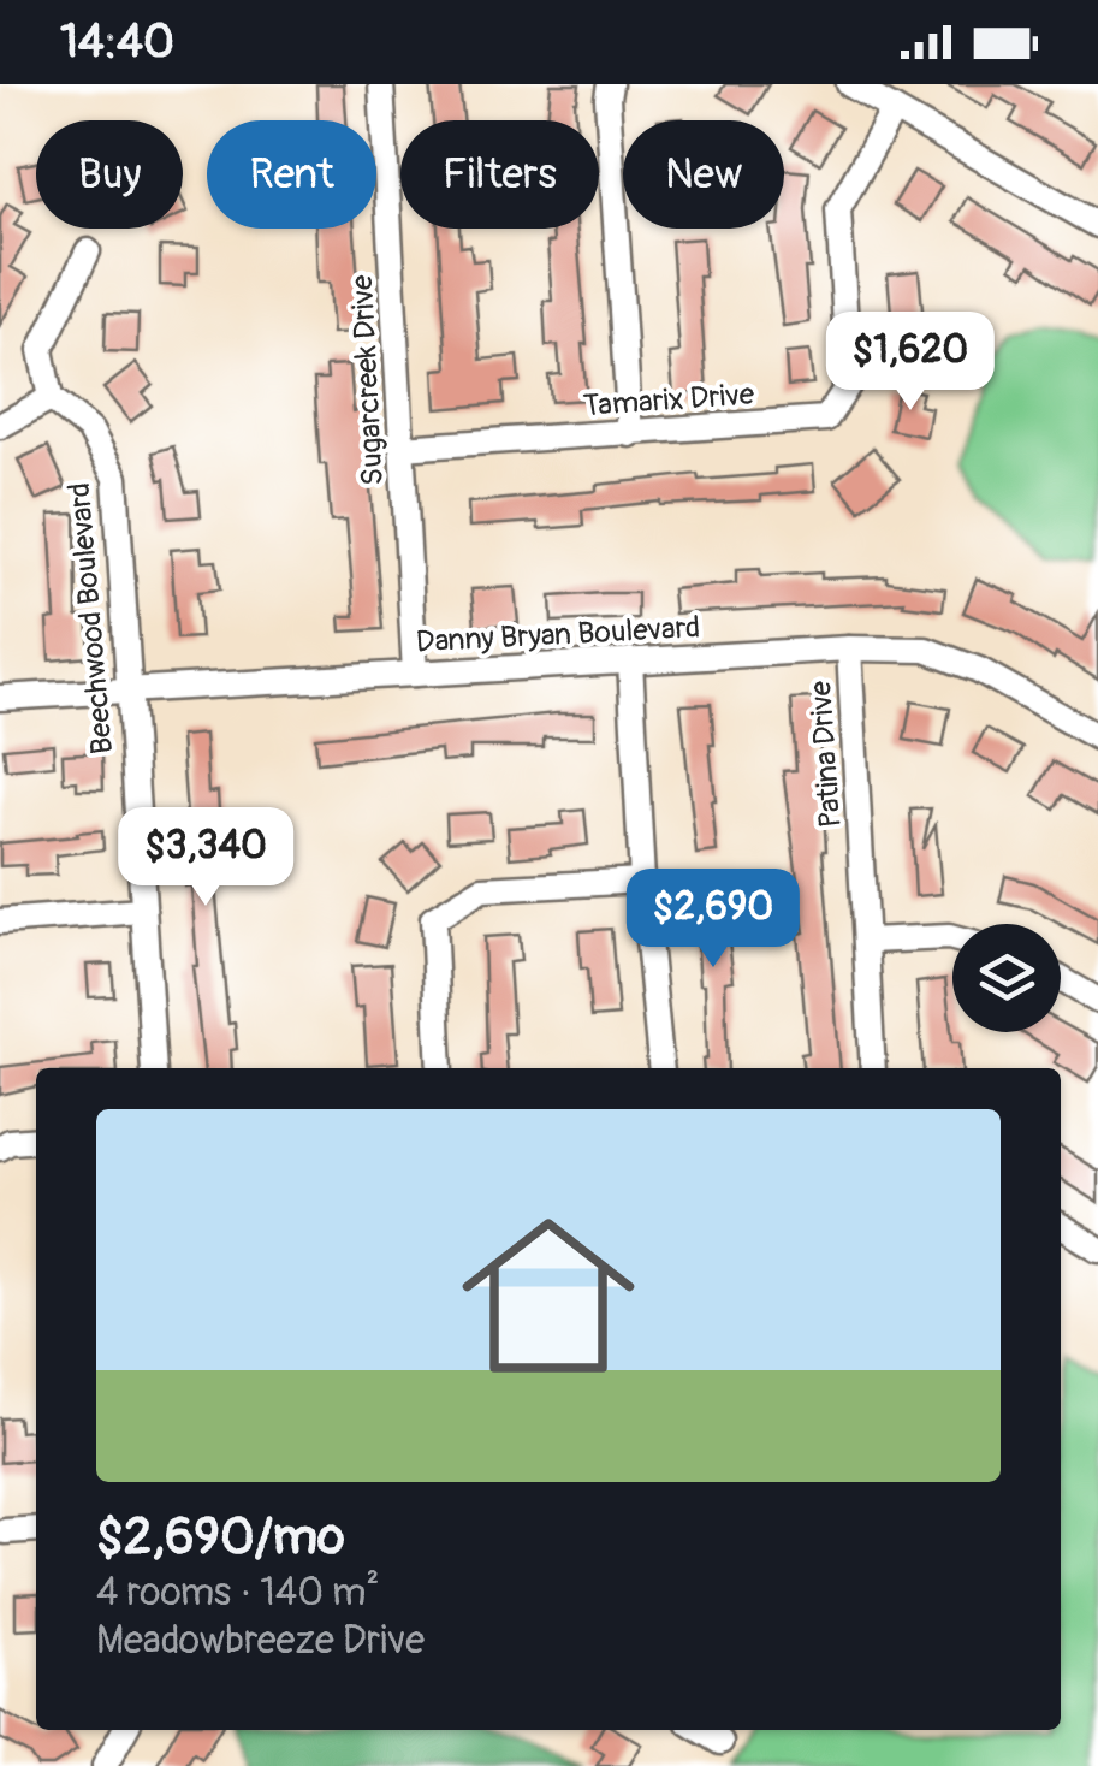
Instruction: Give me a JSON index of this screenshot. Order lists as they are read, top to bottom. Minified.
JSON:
{"streets":{"street":["Sugarcreek Drive","Tamarix Drive","Beechwood Boulevard","Danny Bryan Boulevard","Patina Drive"]},"crossings":[["Sugarcreek Drive","Tamarix Drive"],["Sugarcreek Drive","Danny Bryan Boulevard"],["Beechwood Boulevard","Danny Bryan Boulevard"],["Danny Bryan Boulevard","Patina Drive"]],"page":{"status":"14:40","chip":["Buy","Rent","Filters","New"],"price":["$1,620","$3,340","$2,690"],"list":[{"name":"$2,690/mo","note":"4 rooms · 140 m² · Meadowbreeze Drive"}]}}
